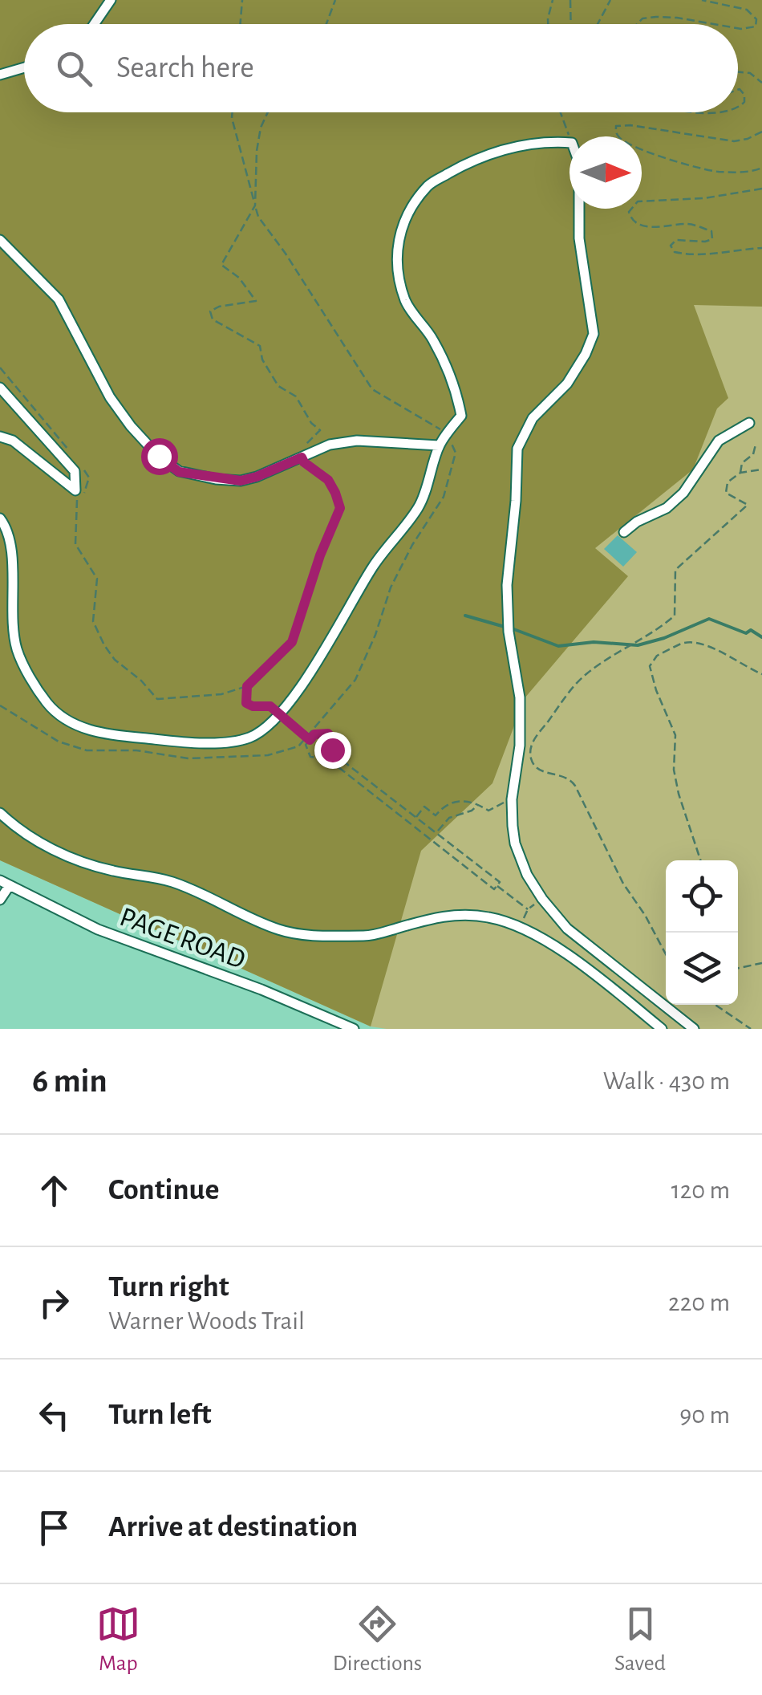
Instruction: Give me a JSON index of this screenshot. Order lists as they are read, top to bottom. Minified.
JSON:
{"streets":{"street":["PAGE ROAD"]},"north":"right","page":{"search":"Search here","heading":["6 min","Walk · 430 m"],"list":[["Continue","120 m"],["Turn right","Warner Woods Trail","220 m"],["Turn left","90 m"],"Arrive at destination"],"nav":["Map","Directions","Saved"]}}
